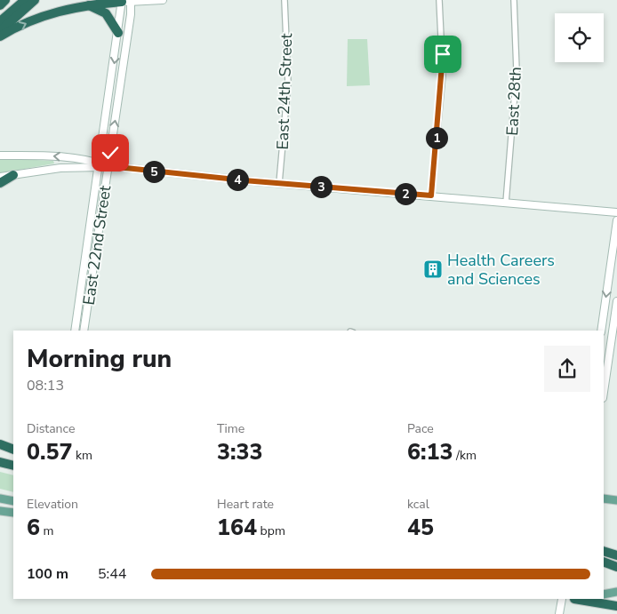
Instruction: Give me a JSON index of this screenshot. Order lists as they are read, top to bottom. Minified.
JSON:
{"streets":{"street":["East 24th Street","East 28th","East 22nd Street"]},"places":{"building":["Health Careers and Sciences"]},"page":{"pins":["1","5","4","3","2"],"heading":["Morning run","08:13"],"stats":[["Distance","0.57 km"],["Time","3:33"],["Pace","6:13 /km"],["Elevation","6 m"],["Heart rate","164 bpm"],["kcal","45"]],"list":[{"name":"100 m","note":"5:44"}]}}
